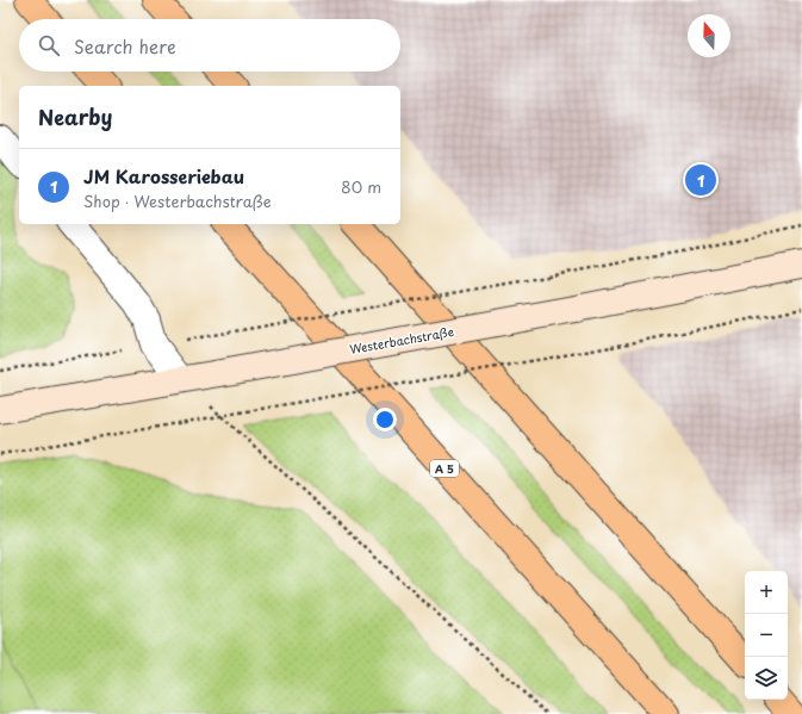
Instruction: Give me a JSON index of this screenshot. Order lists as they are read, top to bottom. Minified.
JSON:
{"streets":{"highway":["A 5"],"main road":["Westerbachstraße"]},"north":"top","page":{"search":"Search here","heading":"Nearby","list":[{"mark":"1","name":"JM Karosseriebau","note":"Shop · Westerbachstraße","value":"80 m"}],"pins":"1","map_buttons":["+","−"]}}
